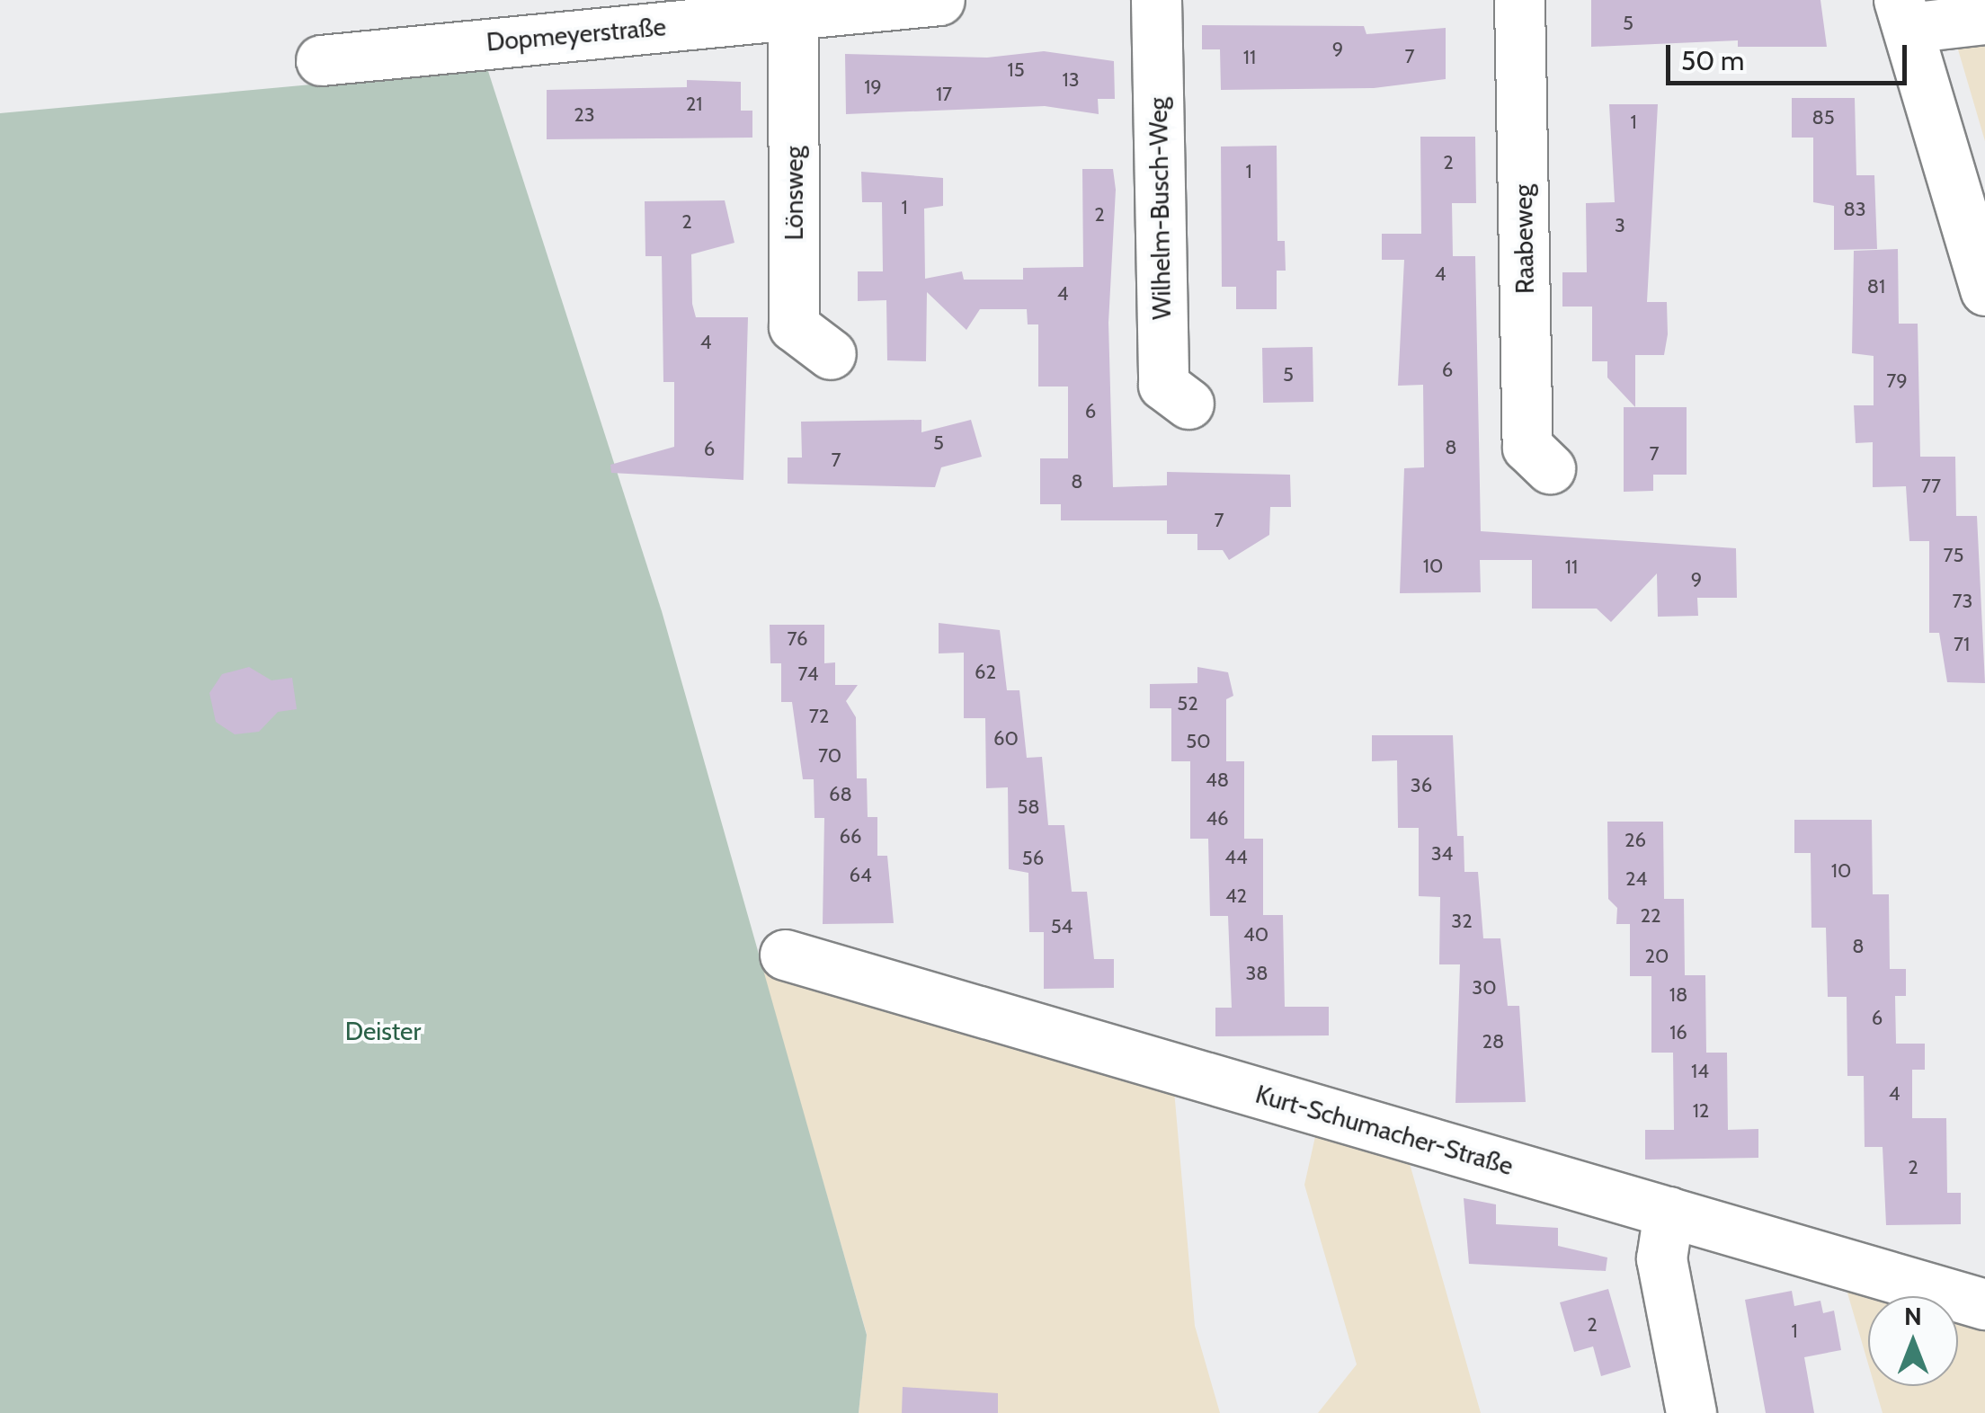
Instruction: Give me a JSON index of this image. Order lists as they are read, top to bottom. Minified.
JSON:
{"streets":{"street":["Dopmeyerstraße","Lönsweg","Wilhelm-Busch-Weg","Raabeweg","Kurt-Schumacher-Straße"]},"crossings":[["Dopmeyerstraße","Lönsweg"]],"parks":["Deister"],"house_numbers":["5","9","7","11","15","13","19","17","21","23","85","1","2","1","1","83","2","2","3","4","81","4","4","6","5","79","6","5","8","6","7","7","8","77","7","75","10","11","9","73","76","71","62","74","52","72","60","50","70","48","36","68","58","46","66","26","34","44","56","10","64","24","42","22","32","54","40","8","20","38","30","18","6","16","28","14","4","12","2","2","1"],"scale_bar":"50 m","north":"top"}
